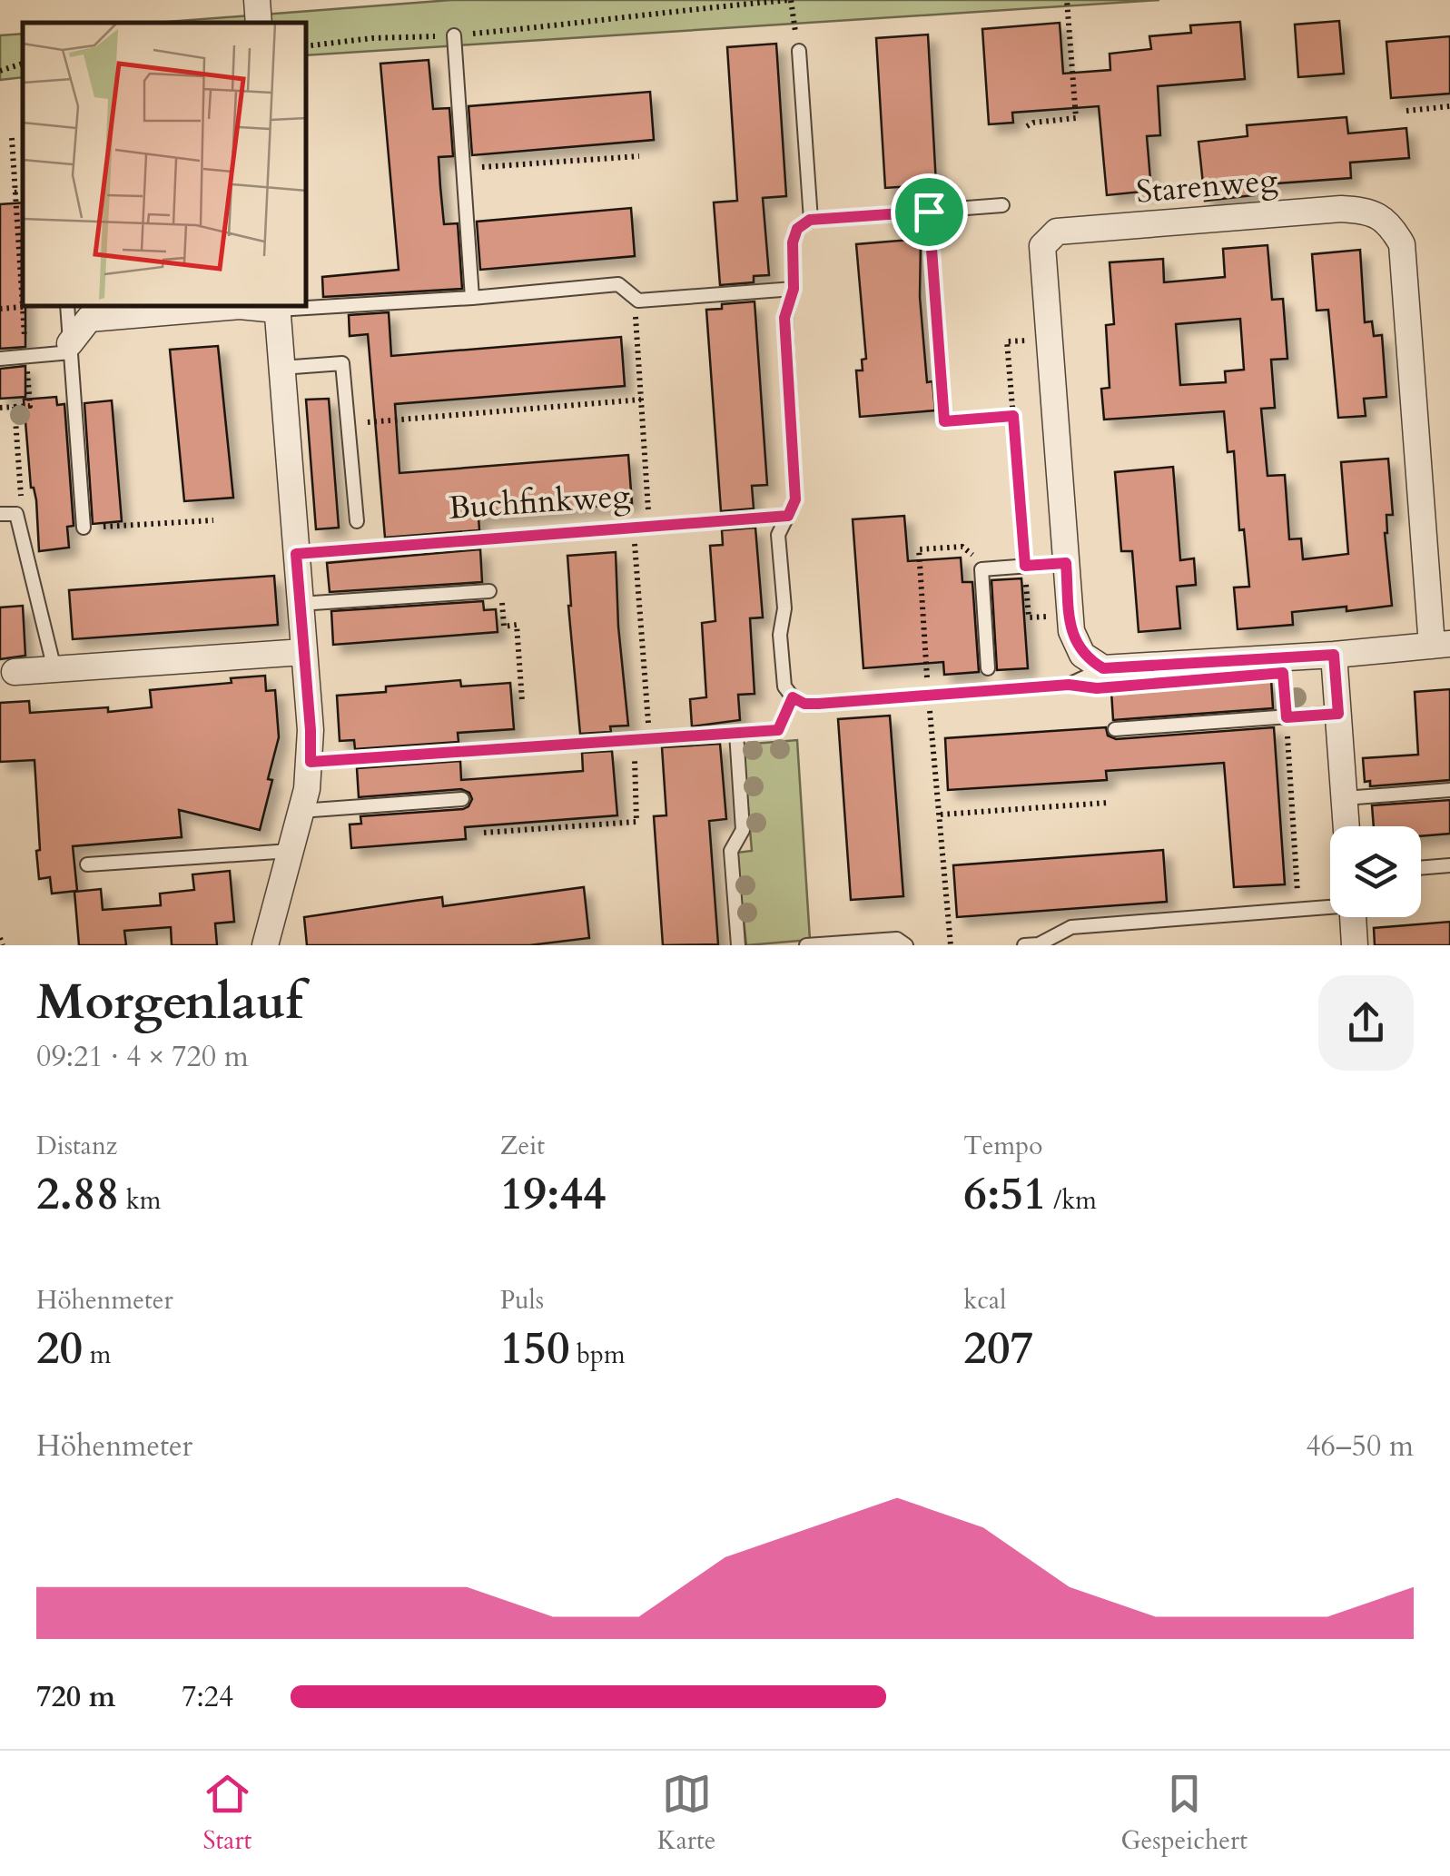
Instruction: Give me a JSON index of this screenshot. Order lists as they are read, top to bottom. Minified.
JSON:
{"streets":{"street":["Starenweg"],"lane":["Buchfinkweg"]},"page":{"heading":["Morgenlauf","09:21 · 4 × 720 m"],"stats":[["Distanz","2.88 km"],["Zeit","19:44"],["Tempo","6:51 /km"],["Höhenmeter","20 m"],["Puls","150 bpm"],["kcal","207"]],"chart":["Höhenmeter","46–50 m"],"list":[{"name":"720 m","note":"7:24"}],"tabs":["Start","Karte","Gespeichert"]}}
